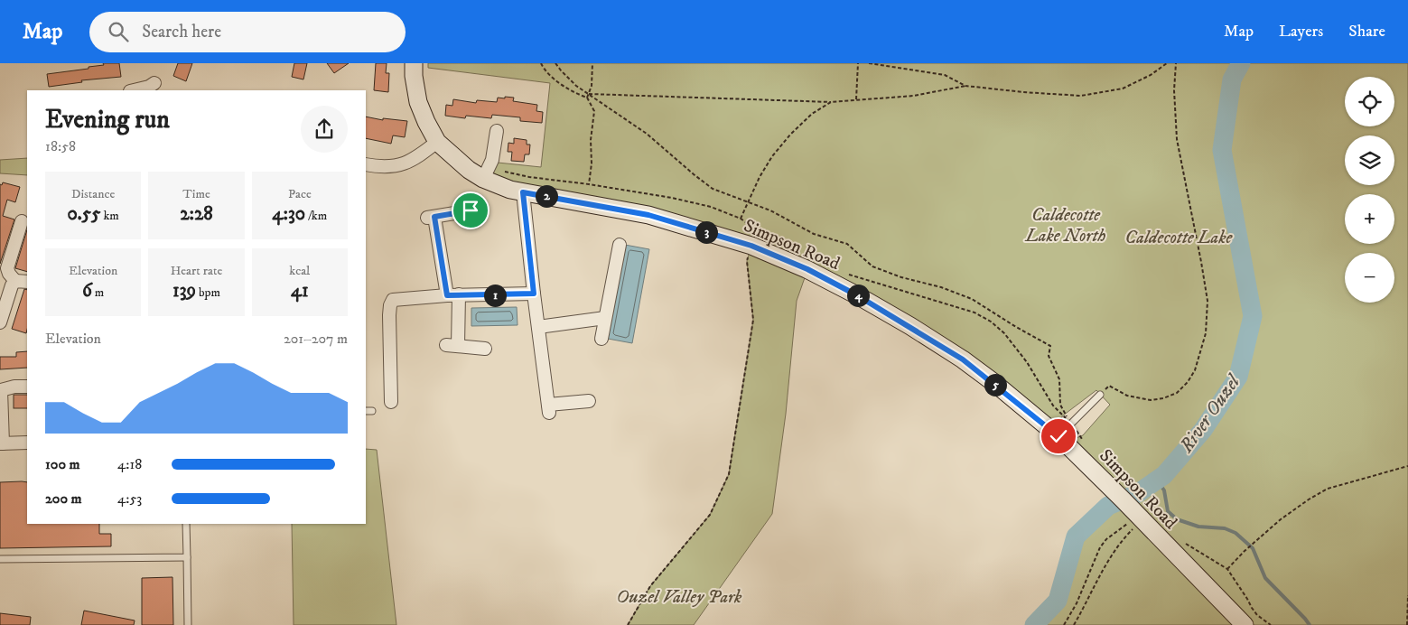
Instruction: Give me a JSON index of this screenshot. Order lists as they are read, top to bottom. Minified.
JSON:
{"streets":{"street":["Simpson Road"]},"water":["River Ouzel"],"parks":["Caldecotte Lake North","Caldecotte Lake","Ouzel Valley Park"],"page":{"header":"Map","search":"Search here","nav":["Map","Layers","Share"],"map_buttons":["+","−"],"heading":["Evening run","18:58"],"stats":[["Distance","0.55 km"],["Time","2:28"],["Pace","4:30 /km"],["Elevation","6 m"],["Heart rate","139 bpm"],["kcal","41"]],"pins":["2","3","1","4","5"],"chart":["Elevation","201–207 m"],"list":[{"name":"100 m","note":"4:18"},{"name":"200 m","note":"4:53"}]}}
